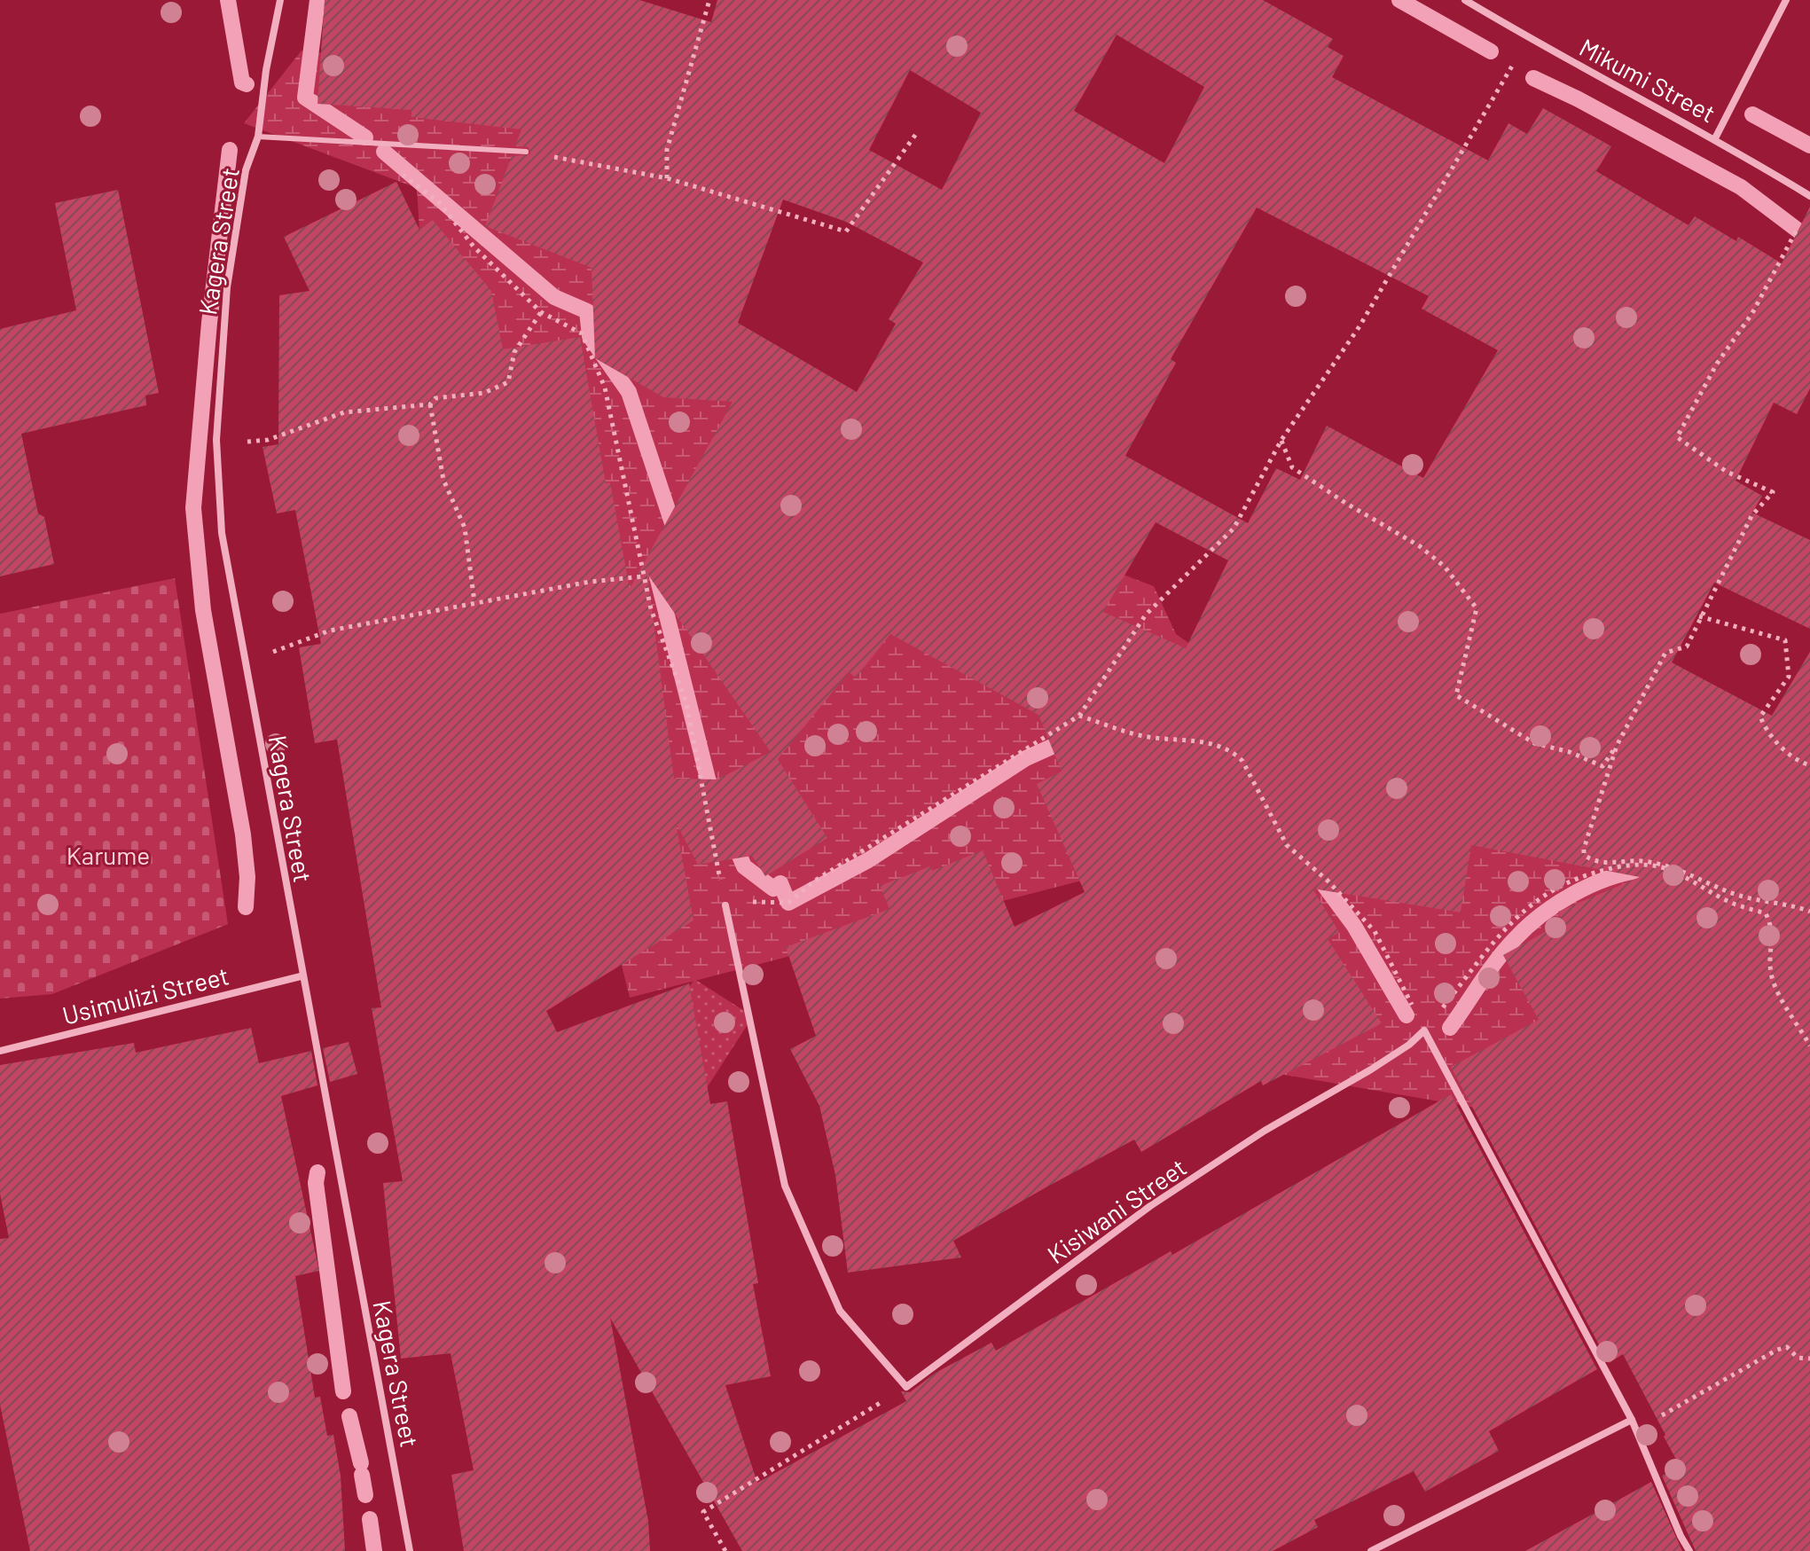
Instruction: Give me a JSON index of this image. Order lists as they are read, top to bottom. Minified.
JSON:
{"streets":{"street":["Mikumi Street","Kagera Street","Usimulizi Street","Kisiwani Street"]},"crossings":[["Kagera Street","Usimulizi Street"]],"parks":["Karume"]}
